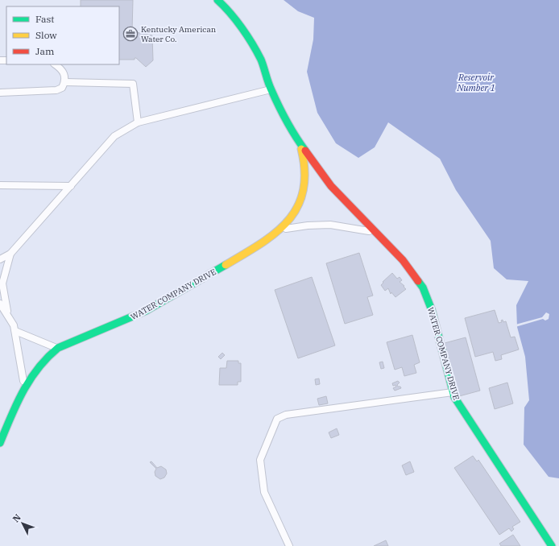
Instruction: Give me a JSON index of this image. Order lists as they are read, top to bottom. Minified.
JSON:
{"streets":{"street":["WATER COMPANY DRIVE"]},"water":["Reservoir Number 1"],"places":{"office":["Kentucky American Water Co."]},"legend":["Fast","Slow","Jam"],"north":"top left"}
